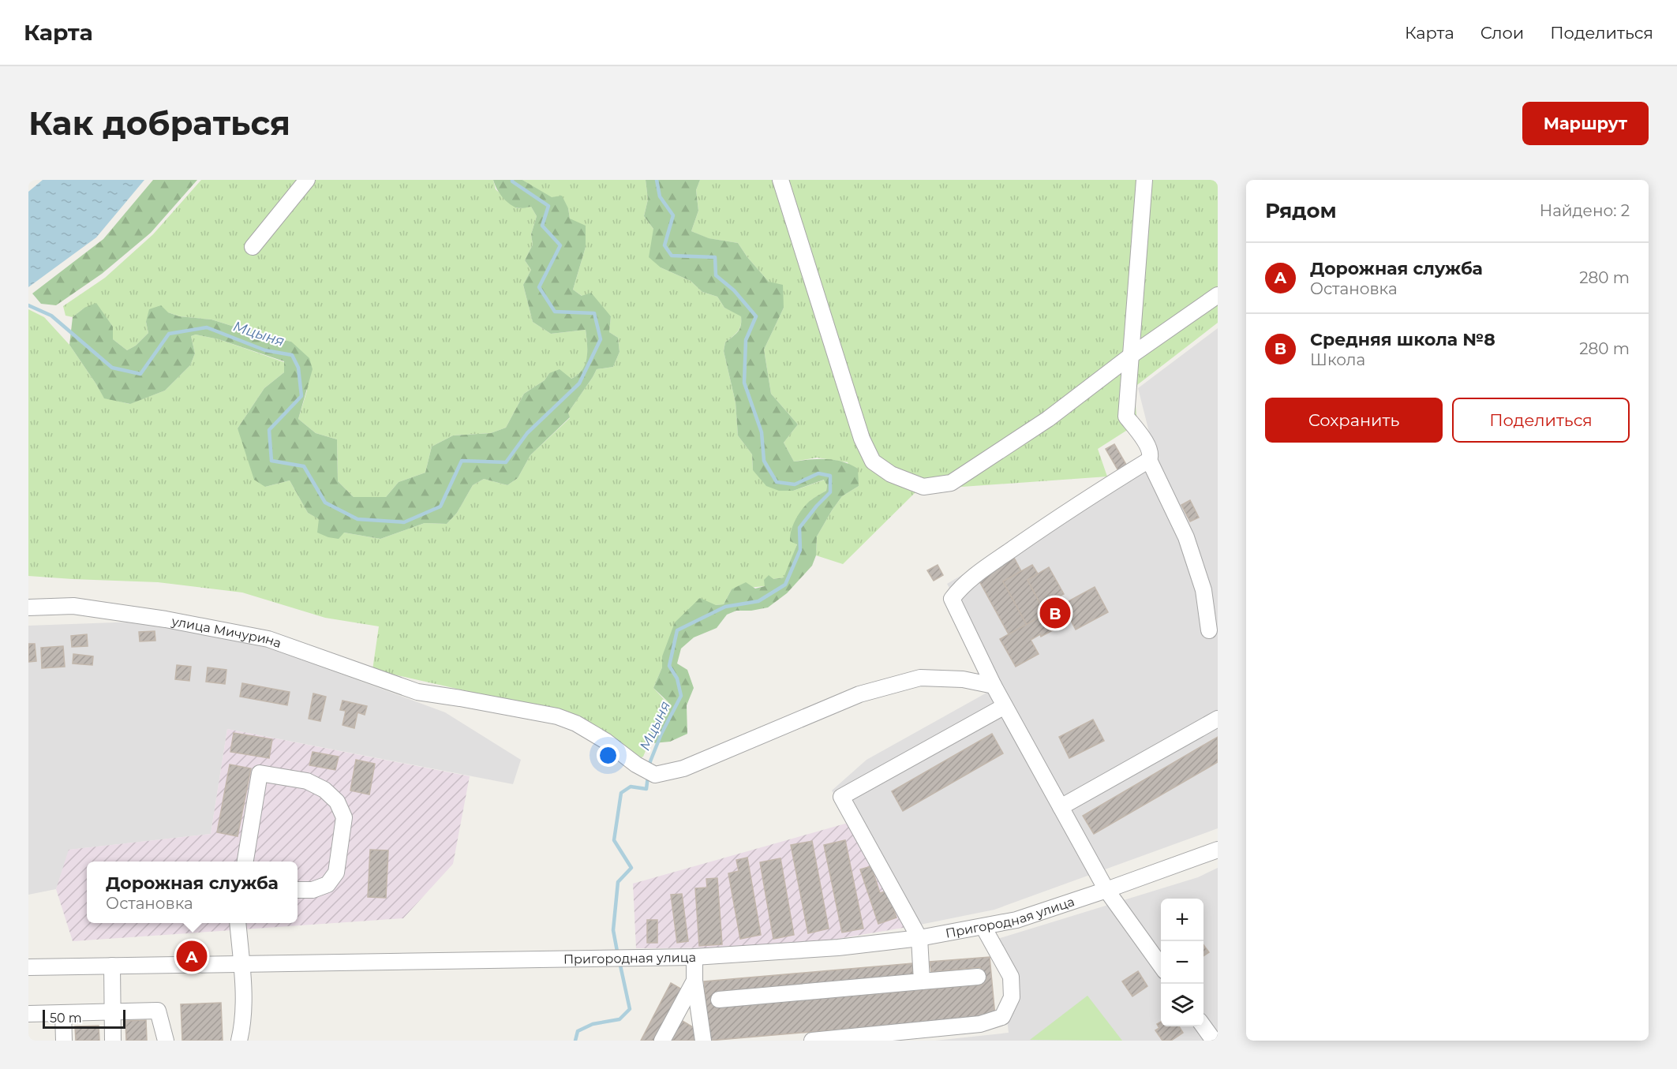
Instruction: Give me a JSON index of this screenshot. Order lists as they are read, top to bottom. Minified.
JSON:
{"streets":{"street":["улица Мичурина","Пригородная улица"]},"water":["Мцыня"],"scale_bar":"50 m","page":{"header":"Карта","nav":["Карта","Слои","Поделиться"],"buttons":["Маршрут",["Сохранить","Поделиться"]],"title":"Как добраться","heading":["Рядом","Найдено: 2"],"list":[{"mark":"A","name":"Дорожная служба","note":"Остановка","value":"280 m"},{"mark":"B","name":"Средняя школа №8","note":"Школа","value":"280 m"}],"pins":["B","A"],"popup":["Дорожная служба","Остановка"],"map_buttons":["+","−"],"scale":"50 m"}}
